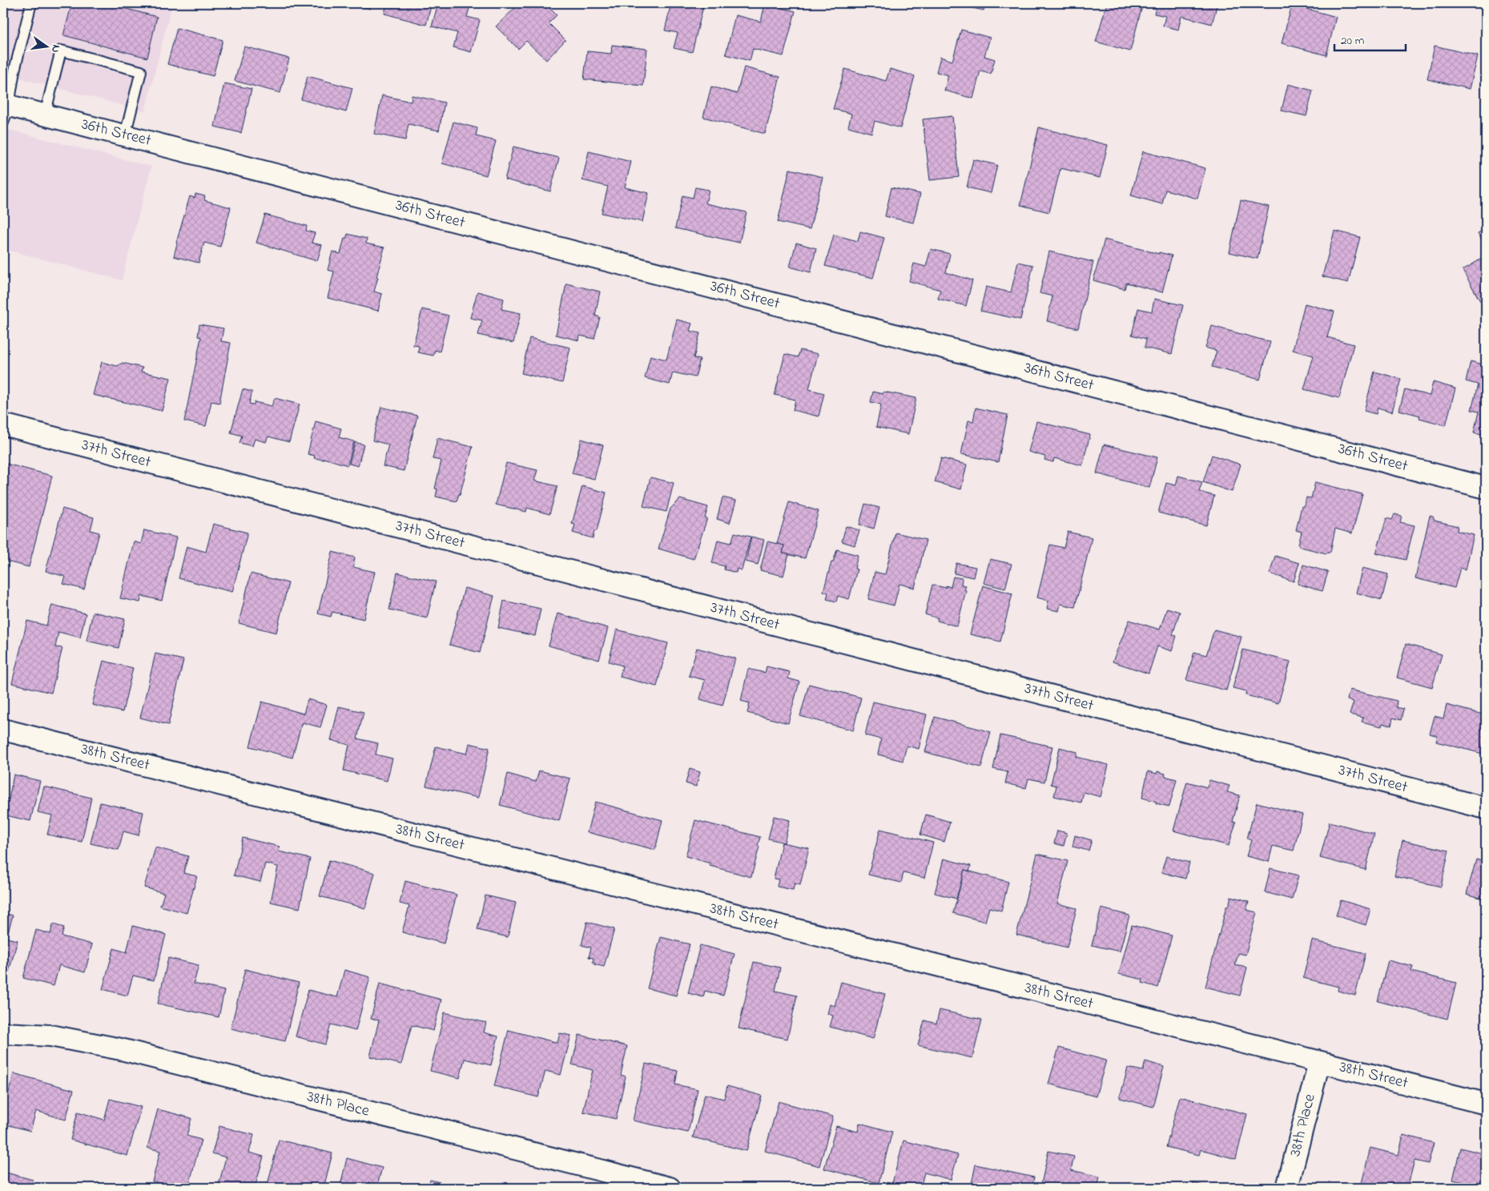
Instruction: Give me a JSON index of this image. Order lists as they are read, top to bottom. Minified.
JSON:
{"streets":{"street":["36th Street","37th Street","38th Street","38th Place"]},"crossings":[["38th Street","38th Place"]],"scale_bar":"20 m","north":"right"}
